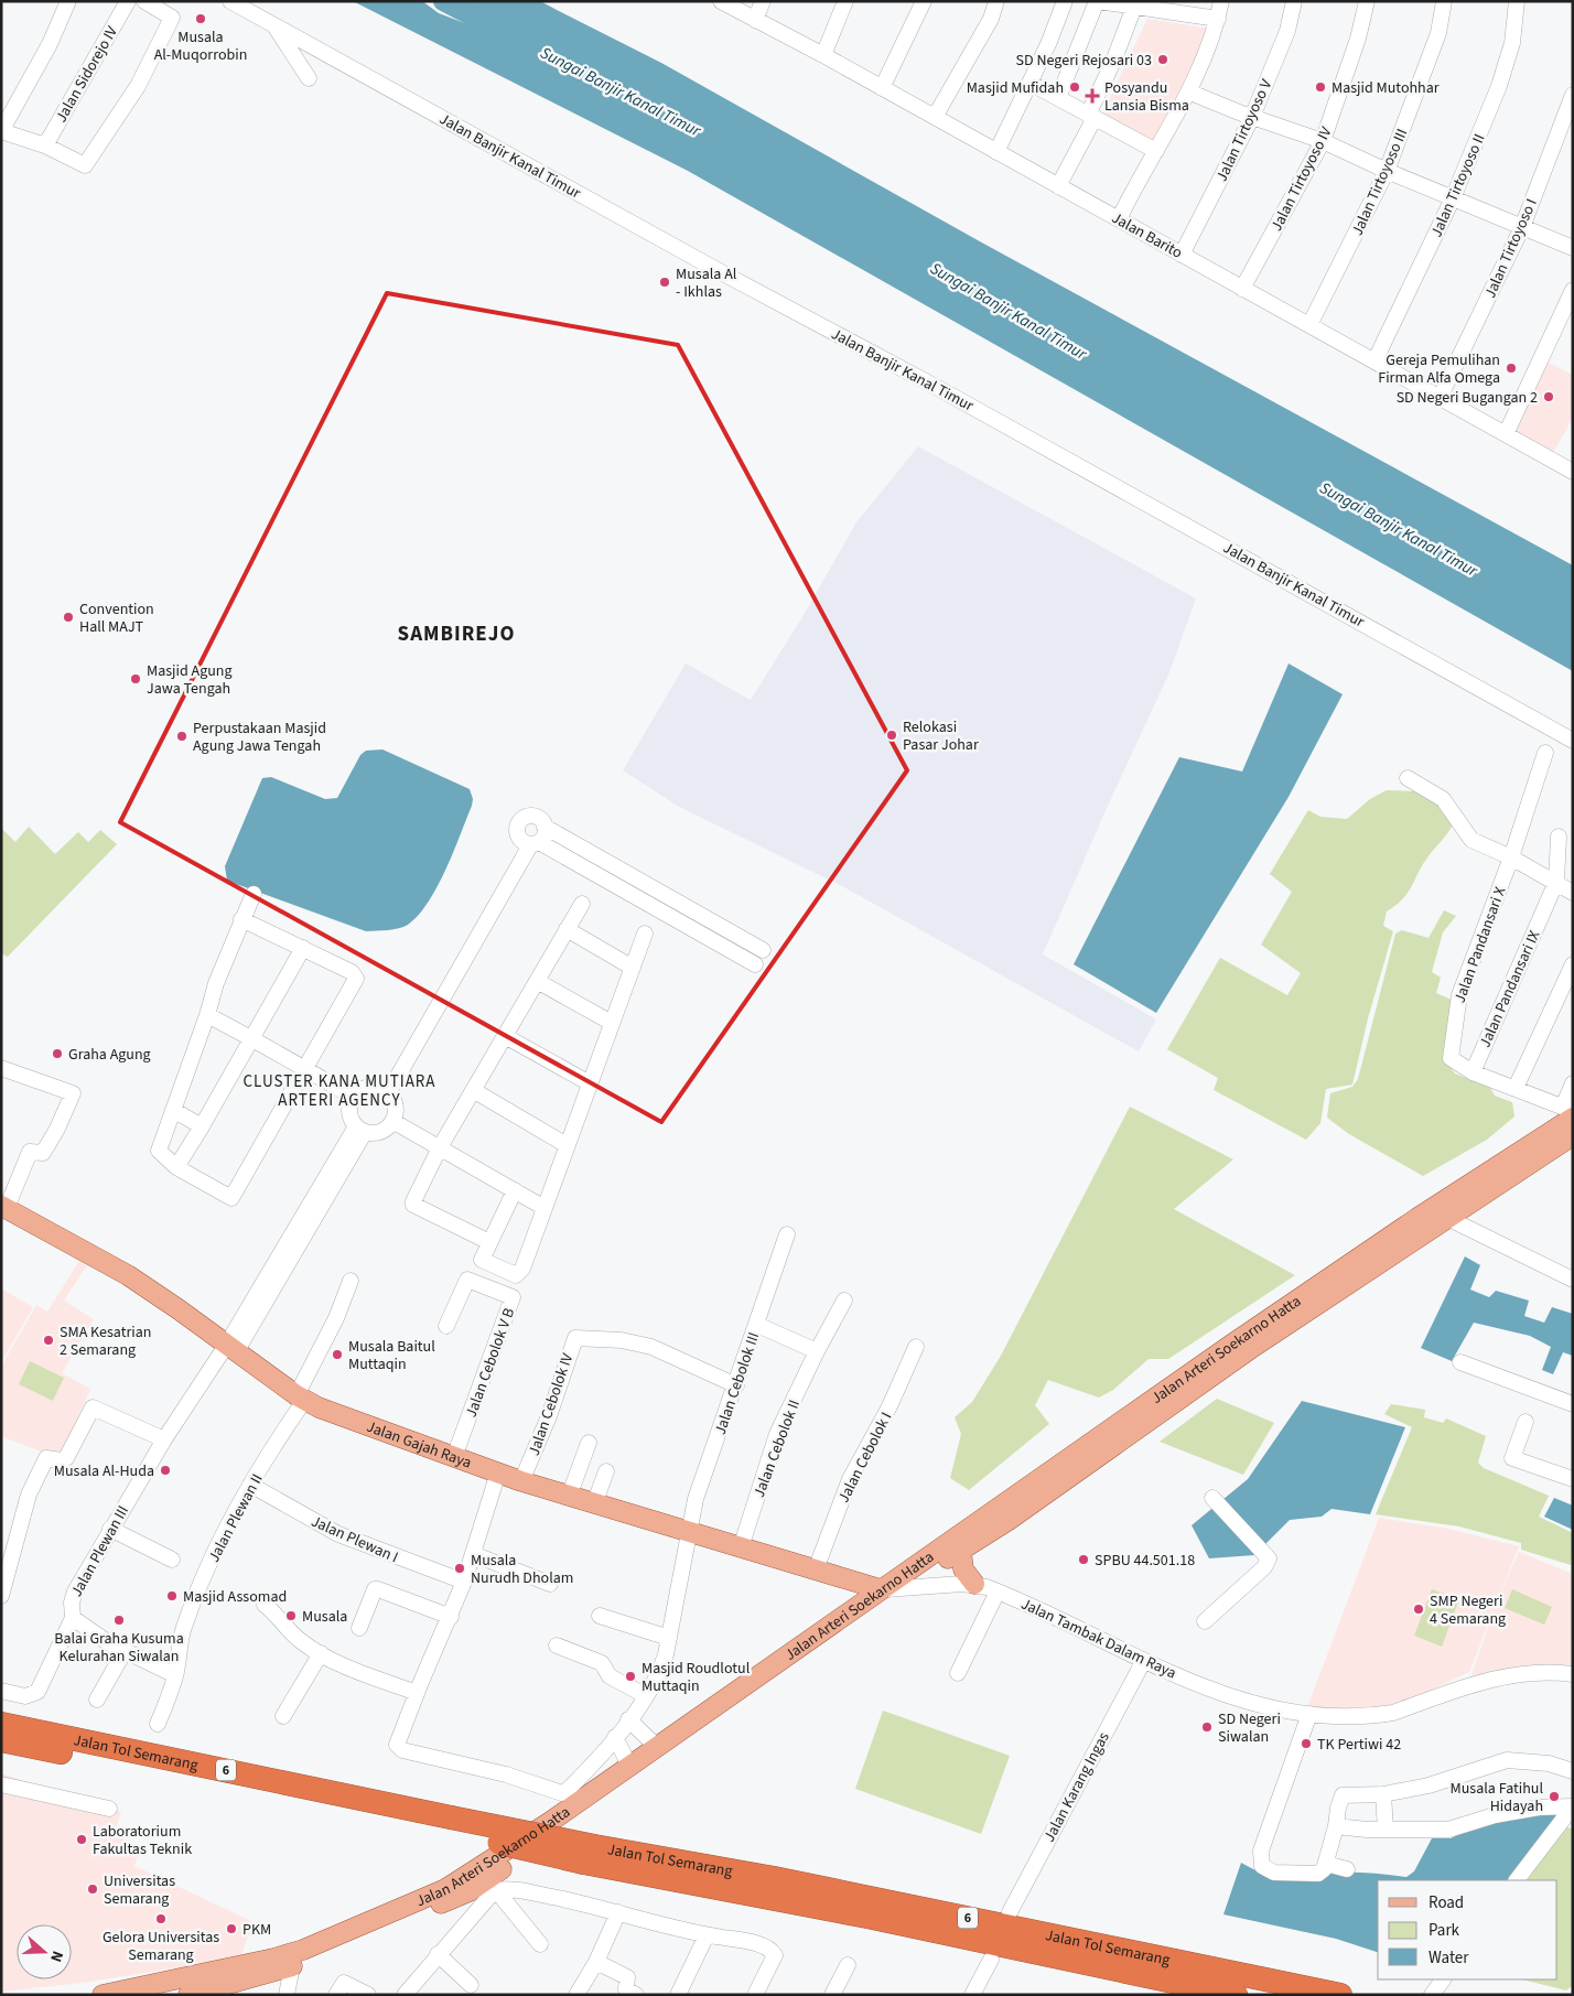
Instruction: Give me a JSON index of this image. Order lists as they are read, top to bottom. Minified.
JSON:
{"streets":{"highway":["Jalan Tol Semarang","6"],"main road":["Jalan Arteri Soekarno Hatta","Jalan Gajah Raya"],"street":["Jalan Sidorejo IV","Jalan Tirtoyoso V","Jalan Banjir Kanal Timur","Jalan Tirtoyoso IV","Jalan Tirtoyoso III","Jalan Tirtoyoso II","Jalan Barito","Jalan Tirtoyoso I","Jalan Pandansari X","Jalan Pandansari IX","Jalan Cebolok V B","Jalan Cebolok III","Jalan Cebolok IV","Jalan Cebolok II","Jalan Cebolok I","Jalan Plewan II","Jalan Plewan I","Jalan Plewan III","Jalan Tambak Dalam Raya","Jalan Karang Ingas"]},"crossings":[["Jalan Tirtoyoso V","Jalan Barito"],["Jalan Tirtoyoso IV","Jalan Barito"],["Jalan Tirtoyoso III","Jalan Barito"],["Jalan Tirtoyoso II","Jalan Barito"],["Jalan Barito","Jalan Tirtoyoso I"],["Jalan Pandansari X","Jalan Pandansari IX"],["Jalan Arteri Soekarno Hatta","Jalan Gajah Raya"],["Jalan Arteri Soekarno Hatta","Jalan Tambak Dalam Raya"],["Jalan Cebolok V B","Jalan Gajah Raya"],["Jalan Cebolok III","Jalan Cebolok IV"],["Jalan Cebolok III","Jalan Gajah Raya"],["Jalan Cebolok IV","Jalan Gajah Raya"],["Jalan Gajah Raya","Jalan Cebolok II"],["Jalan Gajah Raya","Jalan Cebolok I"],["Jalan Gajah Raya","Jalan Plewan II"],["Jalan Gajah Raya","Jalan Plewan III"],["Jalan Gajah Raya","Jalan Tambak Dalam Raya"],["Jalan Plewan II","Jalan Plewan I"],["Jalan Tambak Dalam Raya","Jalan Karang Ingas"]],"districts":["SAMBIREJO","CLUSTER KANA MUTIARA ARTERI AGENCY"],"water":["Sungai Banjir Kanal Timur"],"places":{"other":["Musala Al-Muqorrobin","SD Negeri Rejosari 03","Masjid Mufidah","Masjid Mutohhar","Musala Al - Ikhlas","Gereja Pemulihan Firman Alfa Omega","SD Negeri Bugangan 2","Convention Hall MAJT","Masjid Agung Jawa Tengah","Relokasi Pasar Johar","Perpustakaan Masjid Agung Jawa Tengah","Graha Agung","SMA Kesatrian 2 Semarang","Musala Baitul Muttaqin","Musala Al-Huda","SPBU 44.501.18","Musala Nurudh Dholam","Masjid Assomad","SMP Negeri 4 Semarang","Musala","Balai Graha Kusuma Kelurahan Siwalan","Masjid Roudlotul Muttaqin","SD Negeri Siwalan","TK Pertiwi 42","Musala Fatihul Hidayah","Laboratorium Fakultas Teknik","Universitas Semarang","Gelora Universitas Semarang","PKM"],"health":["Posyandu Lansia Bisma"]},"legend":["Road","Park","Water"],"north":"right"}
